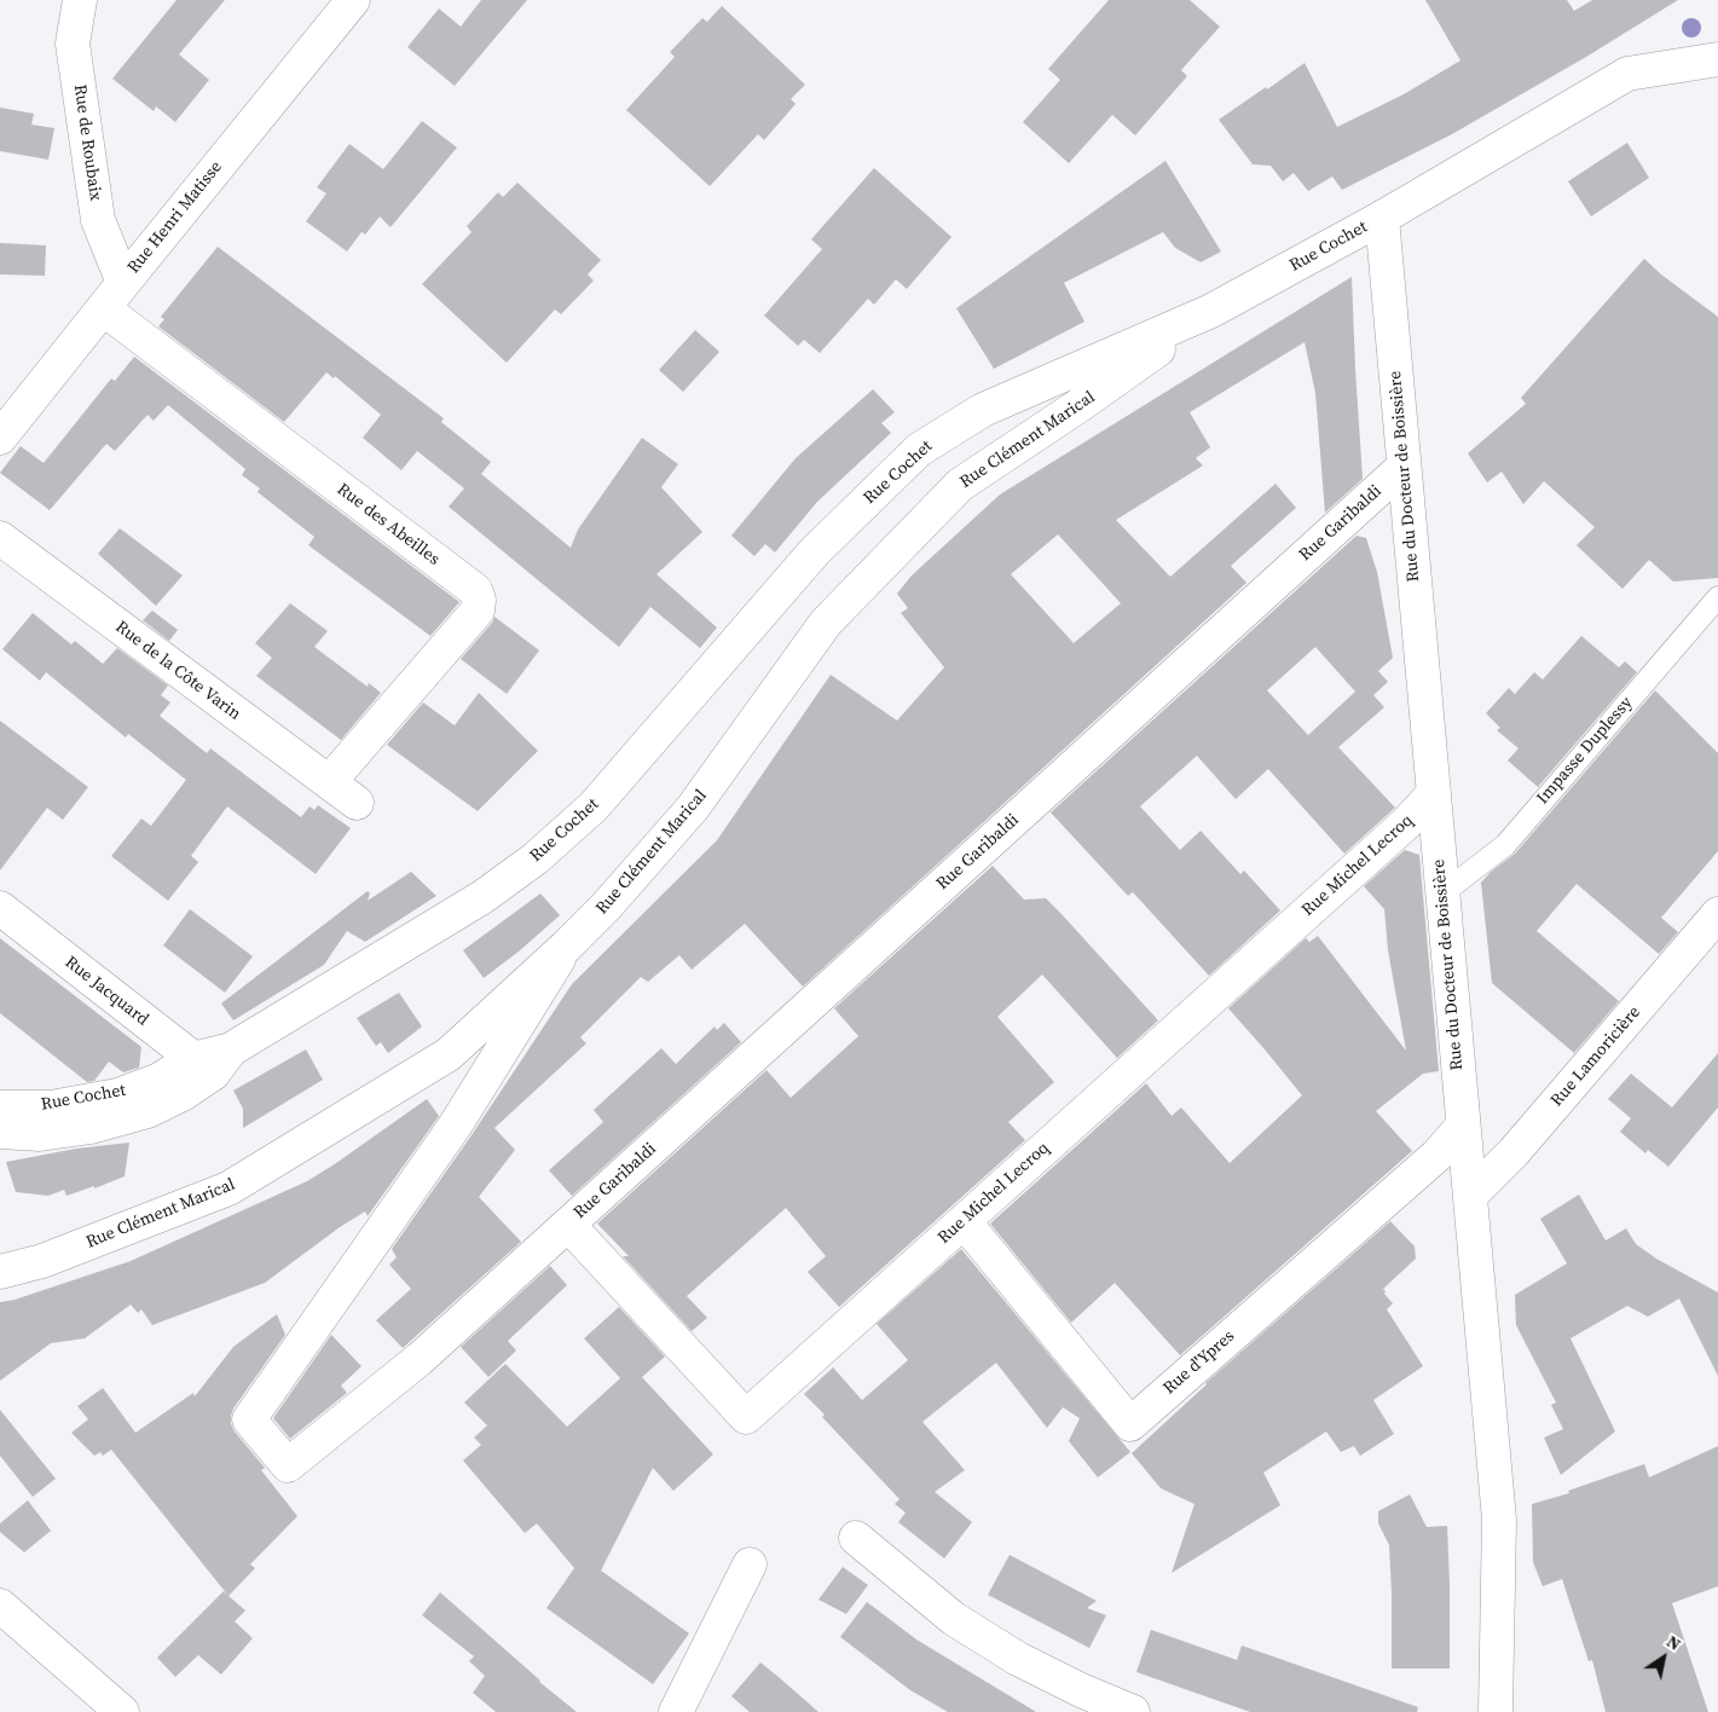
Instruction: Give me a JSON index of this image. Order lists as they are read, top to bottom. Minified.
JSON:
{"streets":{"street":["Rue de Roubaix","Rue Henri Matisse","Rue Cochet","Rue Clément Marical","Rue du Docteur de Boissière","Rue Garibaldi","Rue des Abeilles","Rue de la Côte Varin","Rue Michel Lecroq","Rue Jacquard","Rue Lamoricière","Rue d'Ypres"],"lane":["Impasse Duplessy"]},"crossings":[["Rue de Roubaix","Rue Henri Matisse"],["Rue Henri Matisse","Rue des Abeilles"],["Rue Cochet","Rue Clément Marical"],["Rue Cochet","Rue du Docteur de Boissière"],["Rue Cochet","Rue Jacquard"],["Rue Clément Marical","Rue Garibaldi"],["Rue du Docteur de Boissière","Rue Garibaldi"],["Rue du Docteur de Boissière","Impasse Duplessy"],["Rue du Docteur de Boissière","Rue Michel Lecroq"],["Rue du Docteur de Boissière","Rue Lamoricière"],["Rue du Docteur de Boissière","Rue d'Ypres"],["Rue Garibaldi","Rue Michel Lecroq"],["Rue des Abeilles","Rue de la Côte Varin"],["Rue Michel Lecroq","Rue d'Ypres"]],"north":"top right"}
